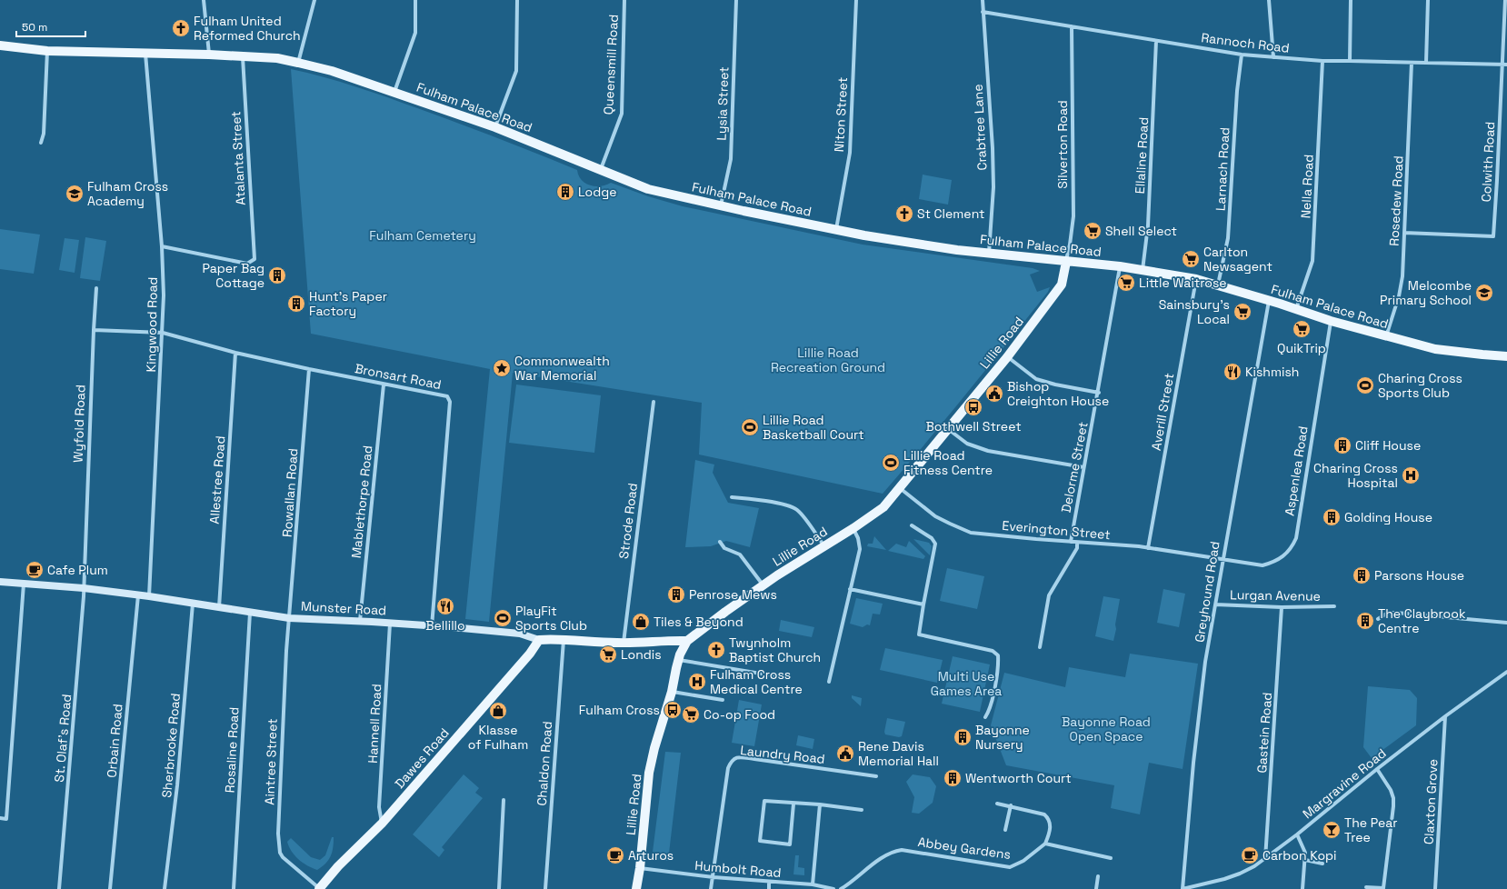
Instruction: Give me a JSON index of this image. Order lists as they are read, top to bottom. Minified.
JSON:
{"streets":{"main road":["Fulham Palace Road","Lillie Road","Munster Road","Dawes Road"],"street":["Rannoch Road","Queensmill Road","Lysia Street","Niton Street","Crabtree Lane","Silverton Road","Ellaline Road","Atalanta Street","Colwith Road","Larnach Road","Nella Road","Rosedew Road","Kingwood Road","Bronsart Road","Averill Street","Wyfold Road","Delorme Street","Aspenlea Road","Allestree Road","Rowallan Road","Mablethorpe Road","Strode Road","Everington Street","Greyhound Road","Lurgan Avenue","Hannell Road","Gastein Road","St. Olaf's Road","Orbain Road","Sherbrooke Road","Rosaline Road","Laundry Road","Aintree Street","Chaldon Road","Margravine Road","Claxton Grove","Abbey Gardens","Humbolt Road"]},"crossings":[["Rannoch Road","Crabtree Lane"],["Rannoch Road","Silverton Road"],["Rannoch Road","Ellaline Road"],["Rannoch Road","Colwith Road"],["Rannoch Road","Larnach Road"],["Rannoch Road","Nella Road"],["Rannoch Road","Rosedew Road"],["Queensmill Road","Fulham Palace Road"],["Lysia Street","Fulham Palace Road"],["Fulham Palace Road","Niton Street"],["Fulham Palace Road","Crabtree Lane"],["Fulham Palace Road","Silverton Road"],["Fulham Palace Road","Ellaline Road"],["Fulham Palace Road","Atalanta Street"],["Fulham Palace Road","Larnach Road"],["Fulham Palace Road","Nella Road"],["Fulham Palace Road","Rosedew Road"],["Fulham Palace Road","Kingwood Road"],["Fulham Palace Road","Lillie Road"],["Fulham Palace Road","Averill Street"],["Fulham Palace Road","Delorme Street"],["Fulham Palace Road","Aspenlea Road"],["Fulham Palace Road","Greyhound Road"],["Silverton Road","Lillie Road"],["Atalanta Street","Kingwood Road"],["Colwith Road","Rosedew Road"],["Kingwood Road","Bronsart Road"],["Kingwood Road","Munster Road"],["Lillie Road","Everington Street"],["Lillie Road","Munster Road"],["Lillie Road","Humbolt Road"],["Bronsart Road","Allestree Road"],["Bronsart Road","Rowallan Road"],["Bronsart Road","Mablethorpe Road"],["Bronsart Road","Munster Road"],["Averill Street","Everington Street"],["Wyfold Road","Munster Road"],["Wyfold Road","St. Olaf's Road"],["Delorme Street","Everington Street"],["Aspenlea Road","Everington Street"],["Aspenlea Road","Greyhound Road"],["Allestree Road","Munster Road"],["Rowallan Road","Munster Road"],["Rowallan Road","Aintree Street"],["Mablethorpe Road","Munster Road"],["Strode Road","Munster Road"],["Everington Street","Greyhound Road"],["Greyhound Road","Lurgan Avenue"],["Greyhound Road","Margravine Road"],["Lurgan Avenue","Gastein Road"],["Munster Road","Hannell Road"],["Munster Road","St. Olaf's Road"],["Munster Road","Orbain Road"],["Munster Road","Sherbrooke Road"],["Munster Road","Rosaline Road"],["Munster Road","Dawes Road"],["Munster Road","Aintree Street"],["Munster Road","Chaldon Road"],["Hannell Road","Dawes Road"],["Gastein Road","Margravine Road"],["Laundry Road","Humbolt Road"],["Dawes Road","Aintree Street"],["Margravine Road","Claxton Grove"]],"parks":["Fulham Cemetery","Lillie Road Recreation Ground","Multi Use Games Area","Bayonne Road Open Space"],"places":{"church":["Fulham United Reformed Church","St Clement","Twynholm Baptist Church"],"building":["Lodge","Paper Bag Cottage","Hunt's Paper Factory","Cliff House","Golding House","Parsons House","Penrose Mews","The Claybrook Centre","Bayonne Nursery","Wentworth Court"],"school or university":["Fulham Cross Academy","Melcombe Primary School"],"supermarket":["Shell Select","Carlton Newsagent","Little Waitrose","Sainsbury's Local","QuikTrip","Londis","Co-op Food"],"place":["Commonwealth War Memorial"],"restaurant":["Kishmish","Bellillo"],"sports":["Charing Cross Sports Club","Lillie Road Basketball Court","Lillie Road Fitness Centre","PlayFit Sports Club"],"public building":["Bishop Creighton House","Rene Davis Memorial Hall"],"bus stop":["Bothwell Street","Fulham Cross"],"hospital":["Charing Cross Hospital","Fulham Cross Medical Centre"],"cafe":["Cafe Plum","Arturos","Carbon Kopi"],"shop":["Tiles & Beyond","Klasse of Fulham"],"bar":["The Pear Tree"]},"scale_bar":"50 m"}
